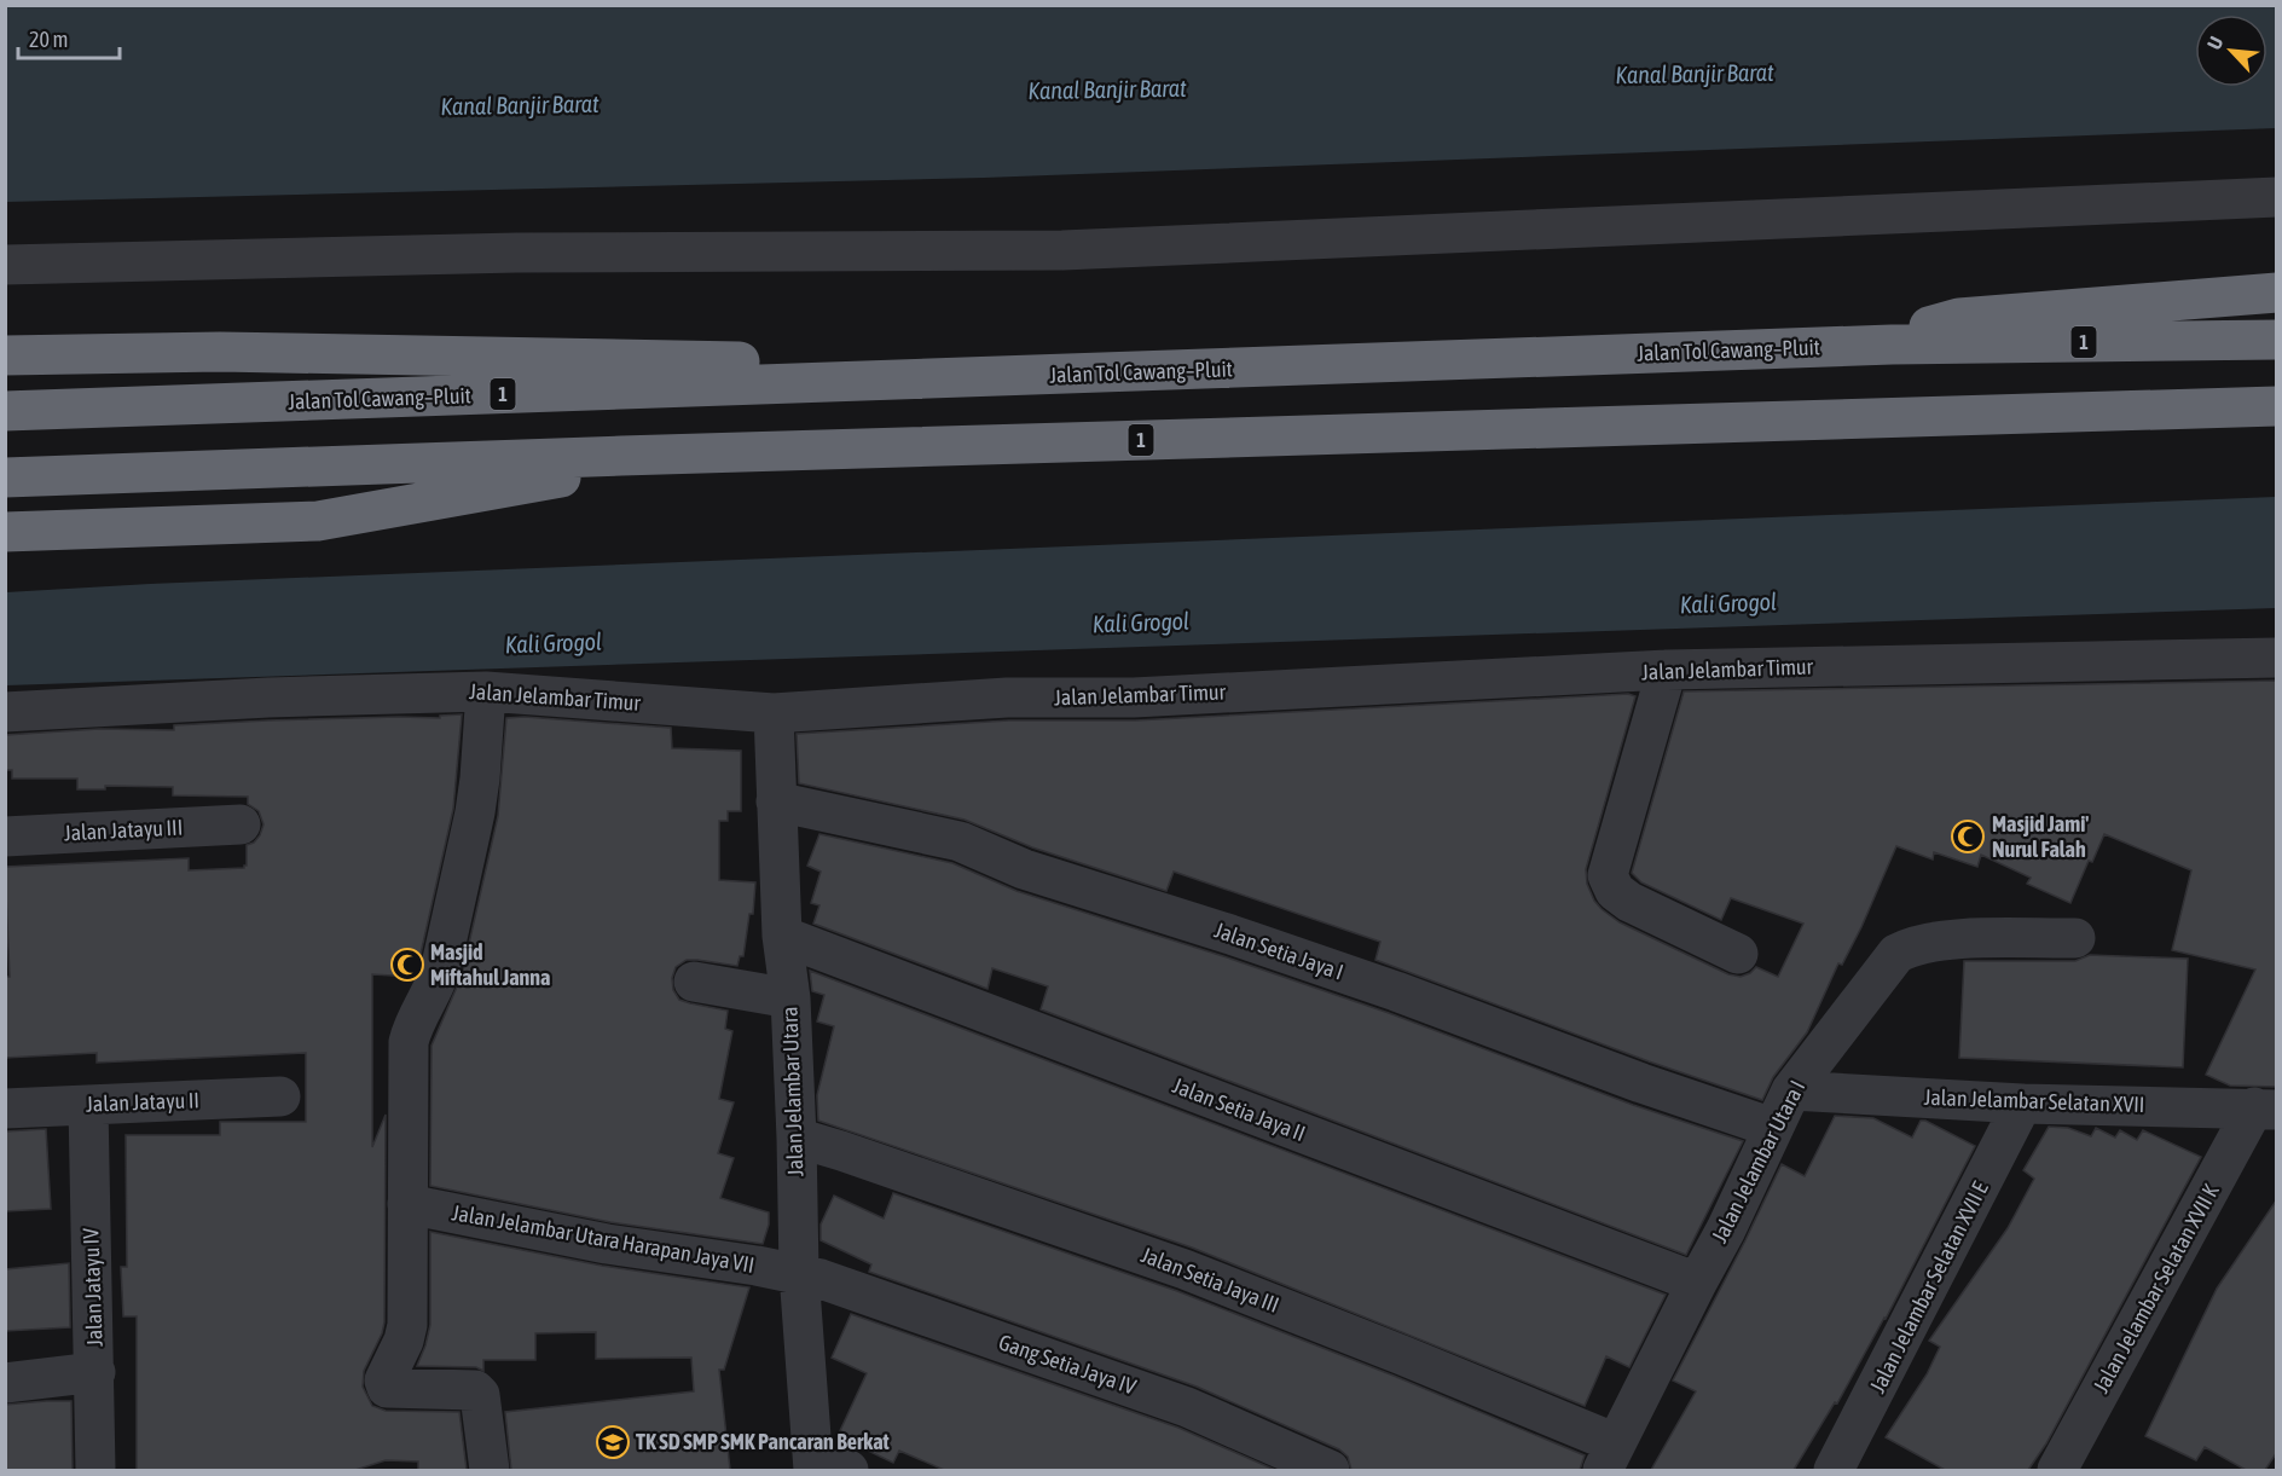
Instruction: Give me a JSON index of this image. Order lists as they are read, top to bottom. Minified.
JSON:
{"streets":{"highway":["1","Jalan Tol Cawang–Pluit"],"street":["Jalan Jelambar Timur","Jalan Jatayu III","Jalan Setia Jaya I","Jalan Jelambar Utara","Jalan Jelambar Selatan XVII","Jalan Jatayu II","Jalan Setia Jaya II","Jalan Jelambar Utara I","Jalan Jelambar Utara Harapan Jaya VII","Jalan Setia Jaya III","Jalan Jatayu IV","Jalan Jelambar Selatan XVII E","Jalan Jelambar Selatan XVII K","Gang Setia Jaya IV"]},"crossings":[["Jalan Jelambar Timur","Jalan Jelambar Utara"],["Jalan Setia Jaya I","Jalan Jelambar Utara"],["Jalan Setia Jaya I","Jalan Jelambar Utara I"],["Jalan Jelambar Utara","Jalan Setia Jaya II"],["Jalan Jelambar Utara","Jalan Jelambar Utara Harapan Jaya VII"],["Jalan Jelambar Utara","Jalan Setia Jaya III"],["Jalan Jelambar Utara","Gang Setia Jaya IV"],["Jalan Jelambar Selatan XVII","Jalan Jelambar Utara I"],["Jalan Jelambar Selatan XVII","Jalan Jelambar Selatan XVII E"],["Jalan Jelambar Selatan XVII","Jalan Jelambar Selatan XVII K"],["Jalan Jatayu II","Jalan Jatayu IV"],["Jalan Setia Jaya II","Jalan Jelambar Utara I"],["Jalan Jelambar Utara I","Jalan Setia Jaya III"],["Jalan Jelambar Utara Harapan Jaya VII","Gang Setia Jaya IV"]],"water":["Kanal Banjir Barat","Kali Grogol"],"places":{"mosque":["Masjid Jami' Nurul Falah","Masjid Miftahul Janna"],"school or university":["TK SD SMP SMK Pancaran Berkat"]},"scale_bar":"20 m","north":"top left"}
